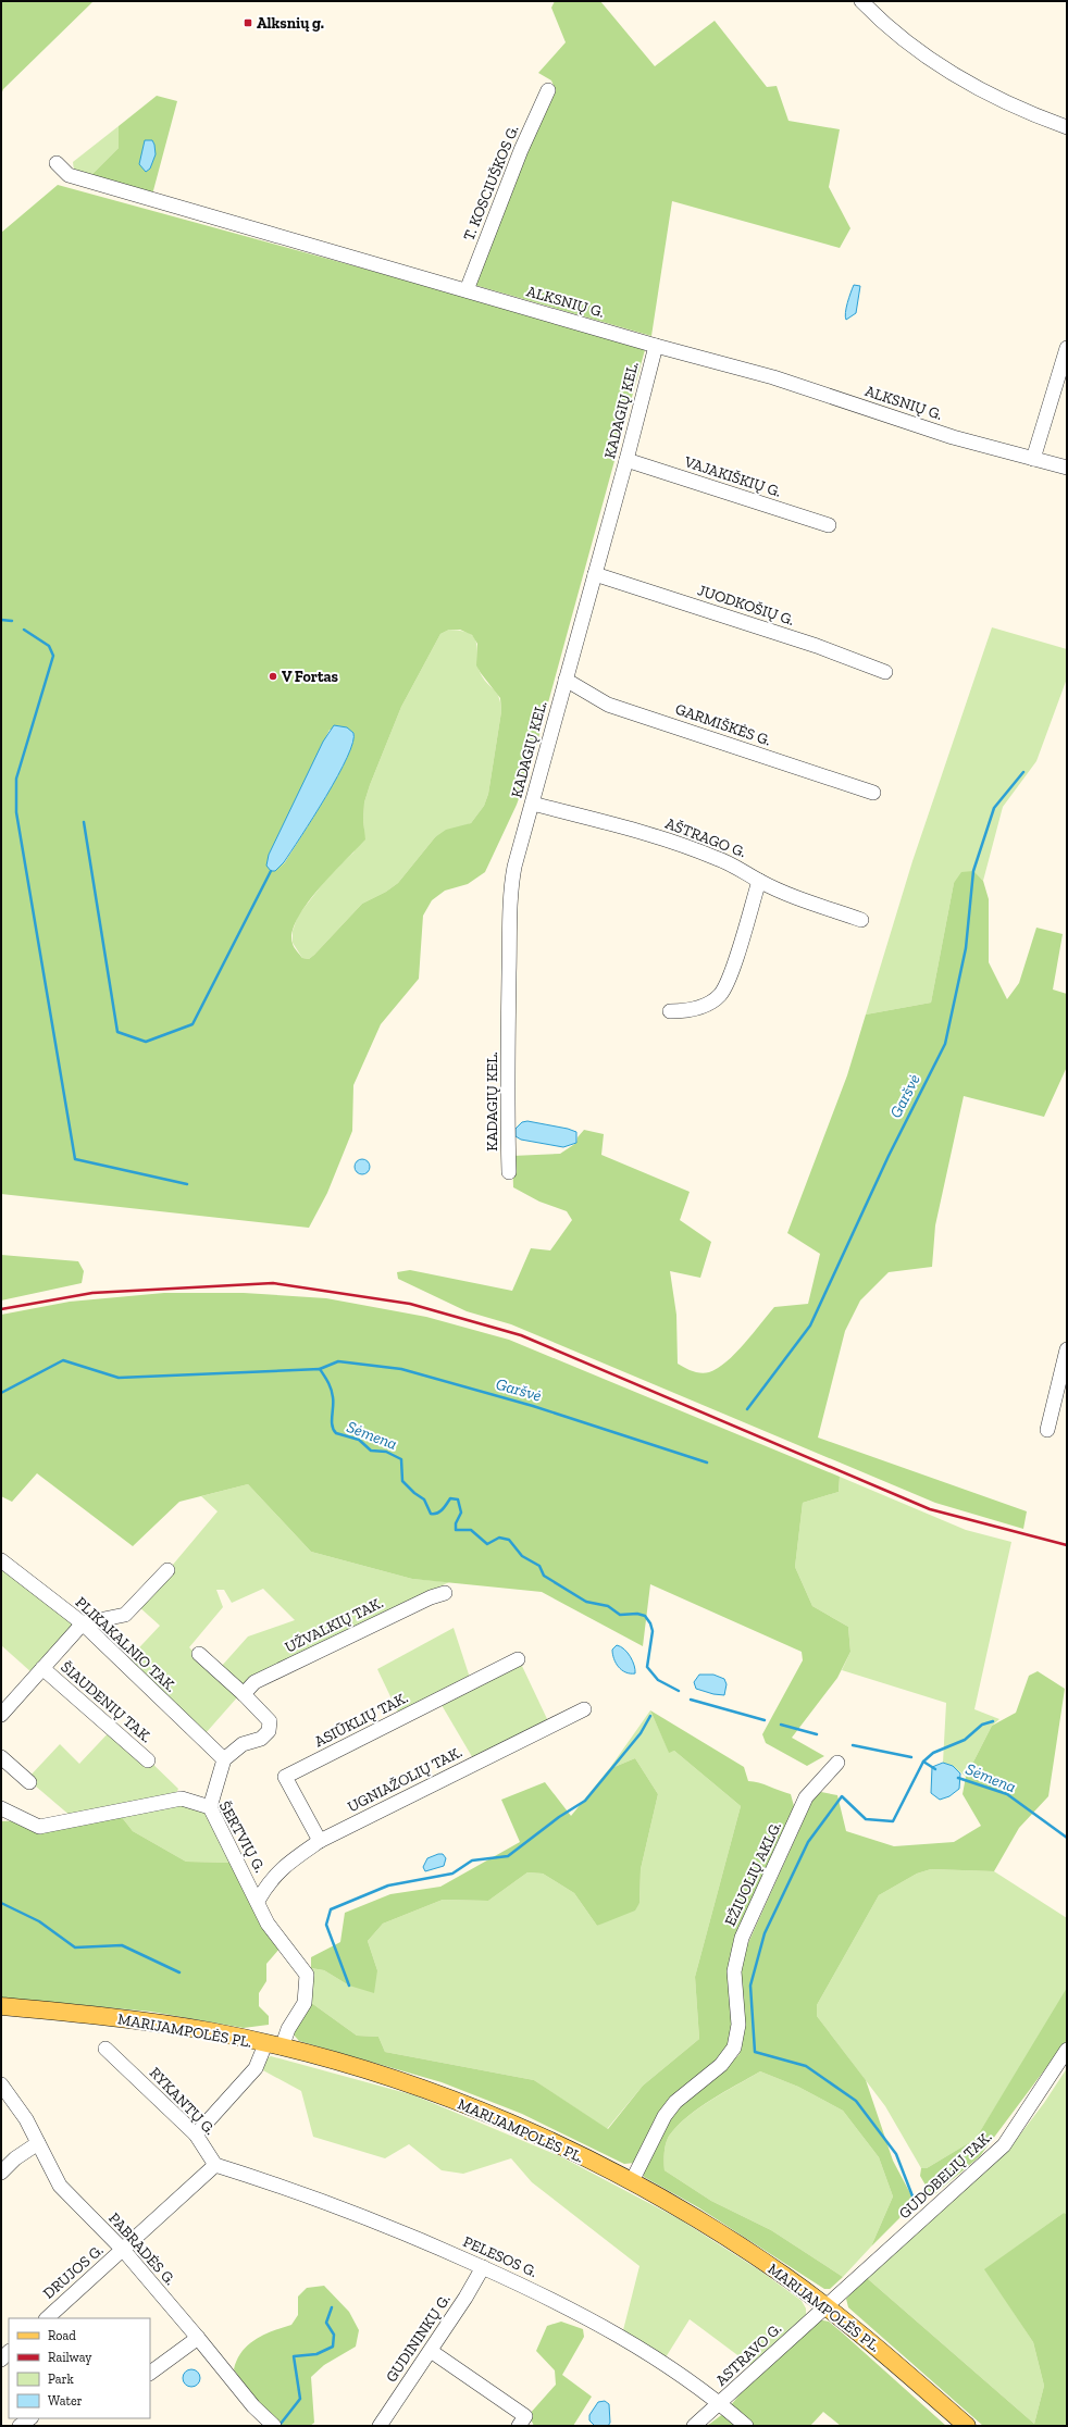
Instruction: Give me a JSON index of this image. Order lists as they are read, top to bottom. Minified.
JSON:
{"streets":{"main road":["MARIJAMPOLĖS PL."],"street":["T. KOSCIUŠKOS G.","ALKSNIŲ G.","KADAGIŲ KEL.","VAJAKIŠKIŲ G.","JUODKOŠIŲ G.","GARMIŠKĖS G.","AŠTRAGO G.","UŽVALKIŲ TAK.","PLIKAKALNIO TAK.","ŠIAUDENIŲ TAK.","ASIŪKLIŲ TAK.","UGNIAŽOLIŲ TAK.","ŠERTVIŲ G.","EŽIUOLIŲ AKLG.","RYKANTŲ G.","GUDOBELIŲ TAK.","PABRADĖS G.","PELESOS G.","DRUJOS G.","GUDININKŲ G.","ASTRAVO G."]},"crossings":[["T. KOSCIUŠKOS G.","ALKSNIŲ G."],["ALKSNIŲ G.","KADAGIŲ KEL."],["KADAGIŲ KEL.","VAJAKIŠKIŲ G."],["KADAGIŲ KEL.","JUODKOŠIŲ G."],["KADAGIŲ KEL.","GARMIŠKĖS G."],["KADAGIŲ KEL.","AŠTRAGO G."],["ASIŪKLIŲ TAK.","UGNIAŽOLIŲ TAK."],["UGNIAŽOLIŲ TAK.","ŠERTVIŲ G."],["ŠERTVIŲ G.","MARIJAMPOLĖS PL."],["ŠERTVIŲ G.","RYKANTŲ G."],["EŽIUOLIŲ AKLG.","MARIJAMPOLĖS PL."],["MARIJAMPOLĖS PL.","GUDOBELIŲ TAK."],["MARIJAMPOLĖS PL.","ASTRAVO G."],["RYKANTŲ G.","PELESOS G."],["GUDOBELIŲ TAK.","ASTRAVO G."],["PABRADĖS G.","DRUJOS G."],["PELESOS G.","GUDININKŲ G."],["PELESOS G.","ASTRAVO G."]],"water":["Garšvė","Sėmena"],"places":{"transit":["Alksnių g."],"other":["V Fortas"]},"legend":["Road","Railway","Park","Water"]}
